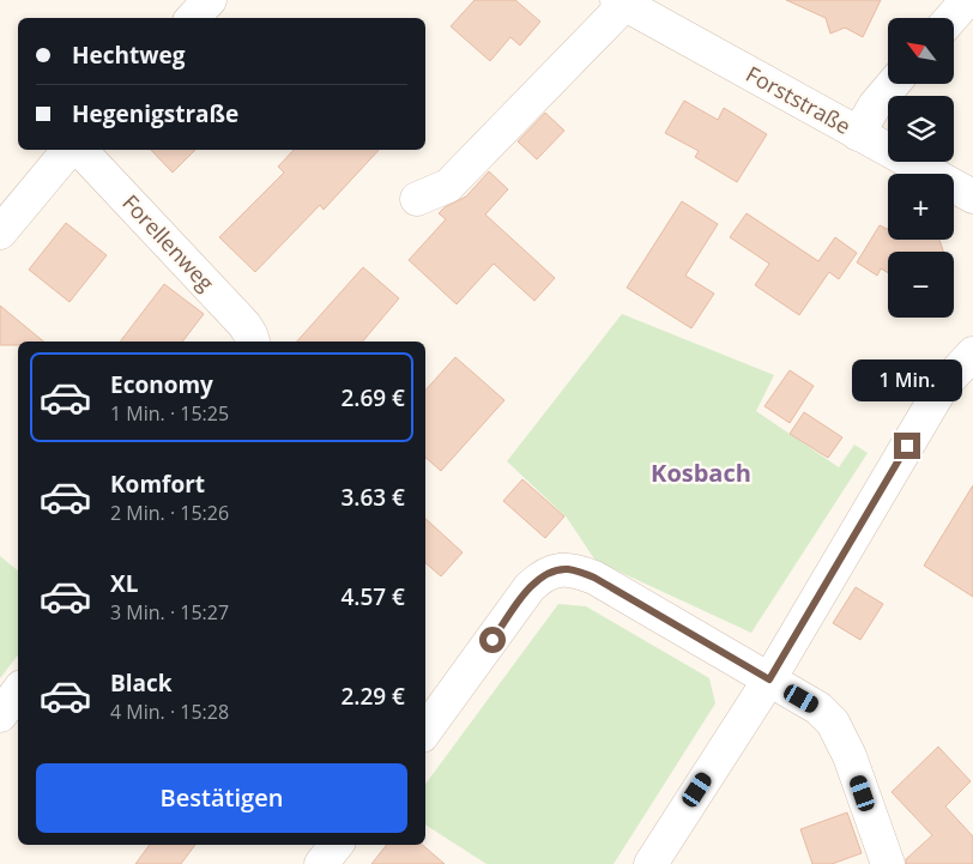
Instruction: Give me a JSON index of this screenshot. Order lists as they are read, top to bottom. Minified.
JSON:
{"streets":{"street":["Forststraße","Forellenweg"]},"districts":["Kosbach"],"north":"top left","page":{"map_buttons":["+","−"],"banner":["Hechtweg","Hegenigstraße"],"list":[{"name":"Economy","note":"1 Min. · 15:25","value":"2.69 €"},{"name":"Komfort","note":"2 Min. · 15:26","value":"3.63 €"},{"name":"XL","note":"3 Min. · 15:27","value":"4.57 €"},{"name":"Black","note":"4 Min. · 15:28","value":"2.29 €"}],"bubble":"1 Min.","buttons":"Bestätigen"}}
